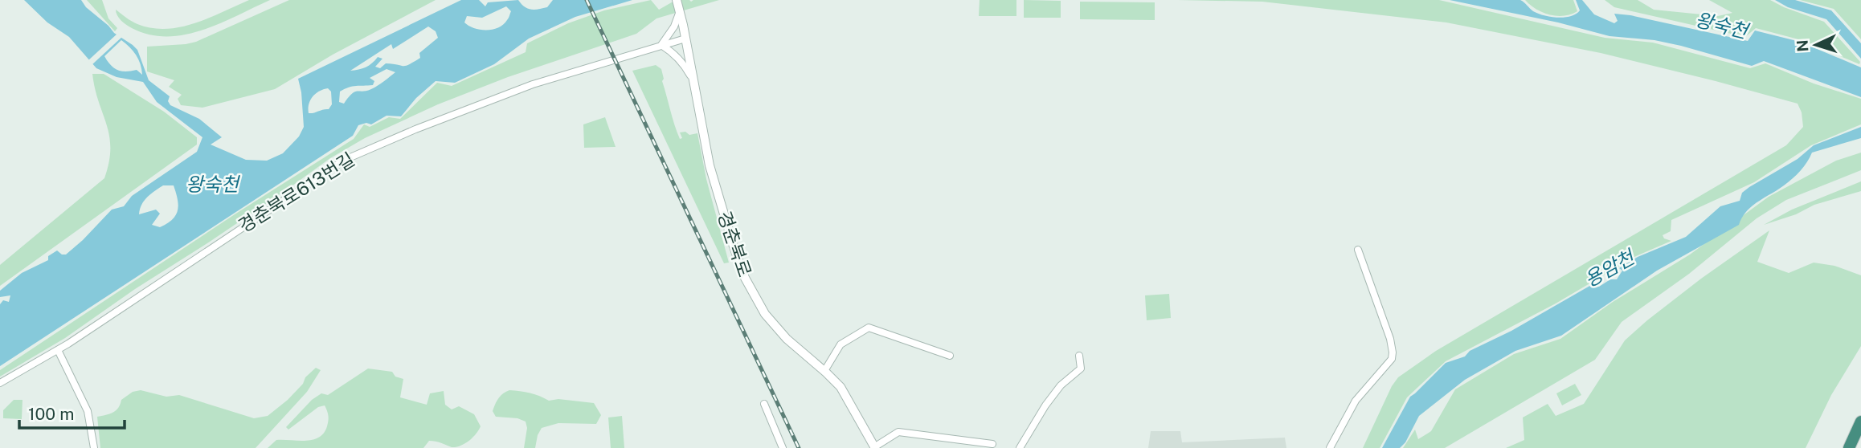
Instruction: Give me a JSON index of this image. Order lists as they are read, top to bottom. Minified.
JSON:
{"streets":{"street":["경춘북로613번길","경춘북로"]},"crossings":[["경춘북로613번길","경춘북로"]],"water":["왕숙천","용암천"],"scale_bar":"100 m","north":"left"}
